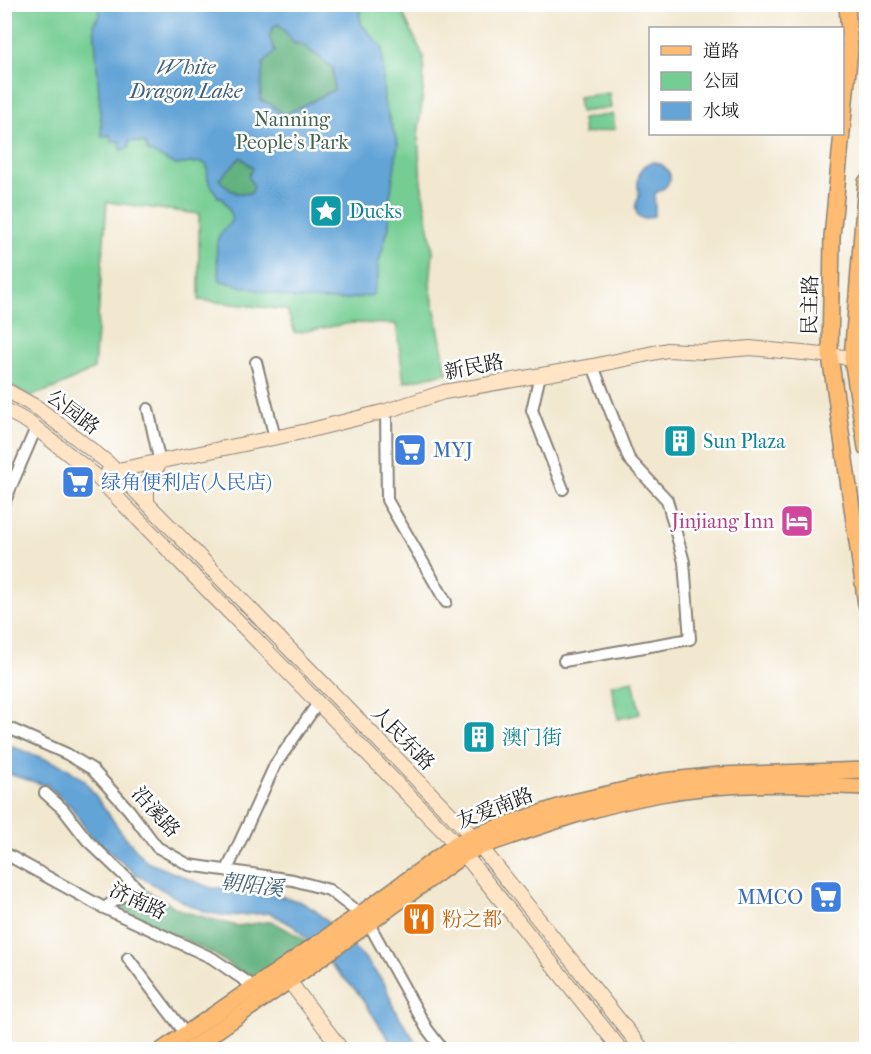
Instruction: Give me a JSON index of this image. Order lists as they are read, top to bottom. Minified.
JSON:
{"streets":{"main road":["民主路","新民路","公园路","人民东路","友爱南路"],"street":["沿溪路","济南路"]},"crossings":[["民主路","新民路"],["新民路","公园路"],["新民路","人民东路"],["公园路","人民东路"],["人民东路","友爱南路"],["友爱南路","沿溪路"],["友爱南路","济南路"]],"water":["White Dragon Lake","朝阳溪"],"parks":["Nanning People's Park"],"places":{"place":["Ducks"],"building":["Sun Plaza","澳门街"],"supermarket":["MYJ","绿角便利店(人民店)","MMCO"],"hotel":["Jinjiang Inn"],"restaurant":["粉之都"]},"legend":["道路","公园","水域"]}
